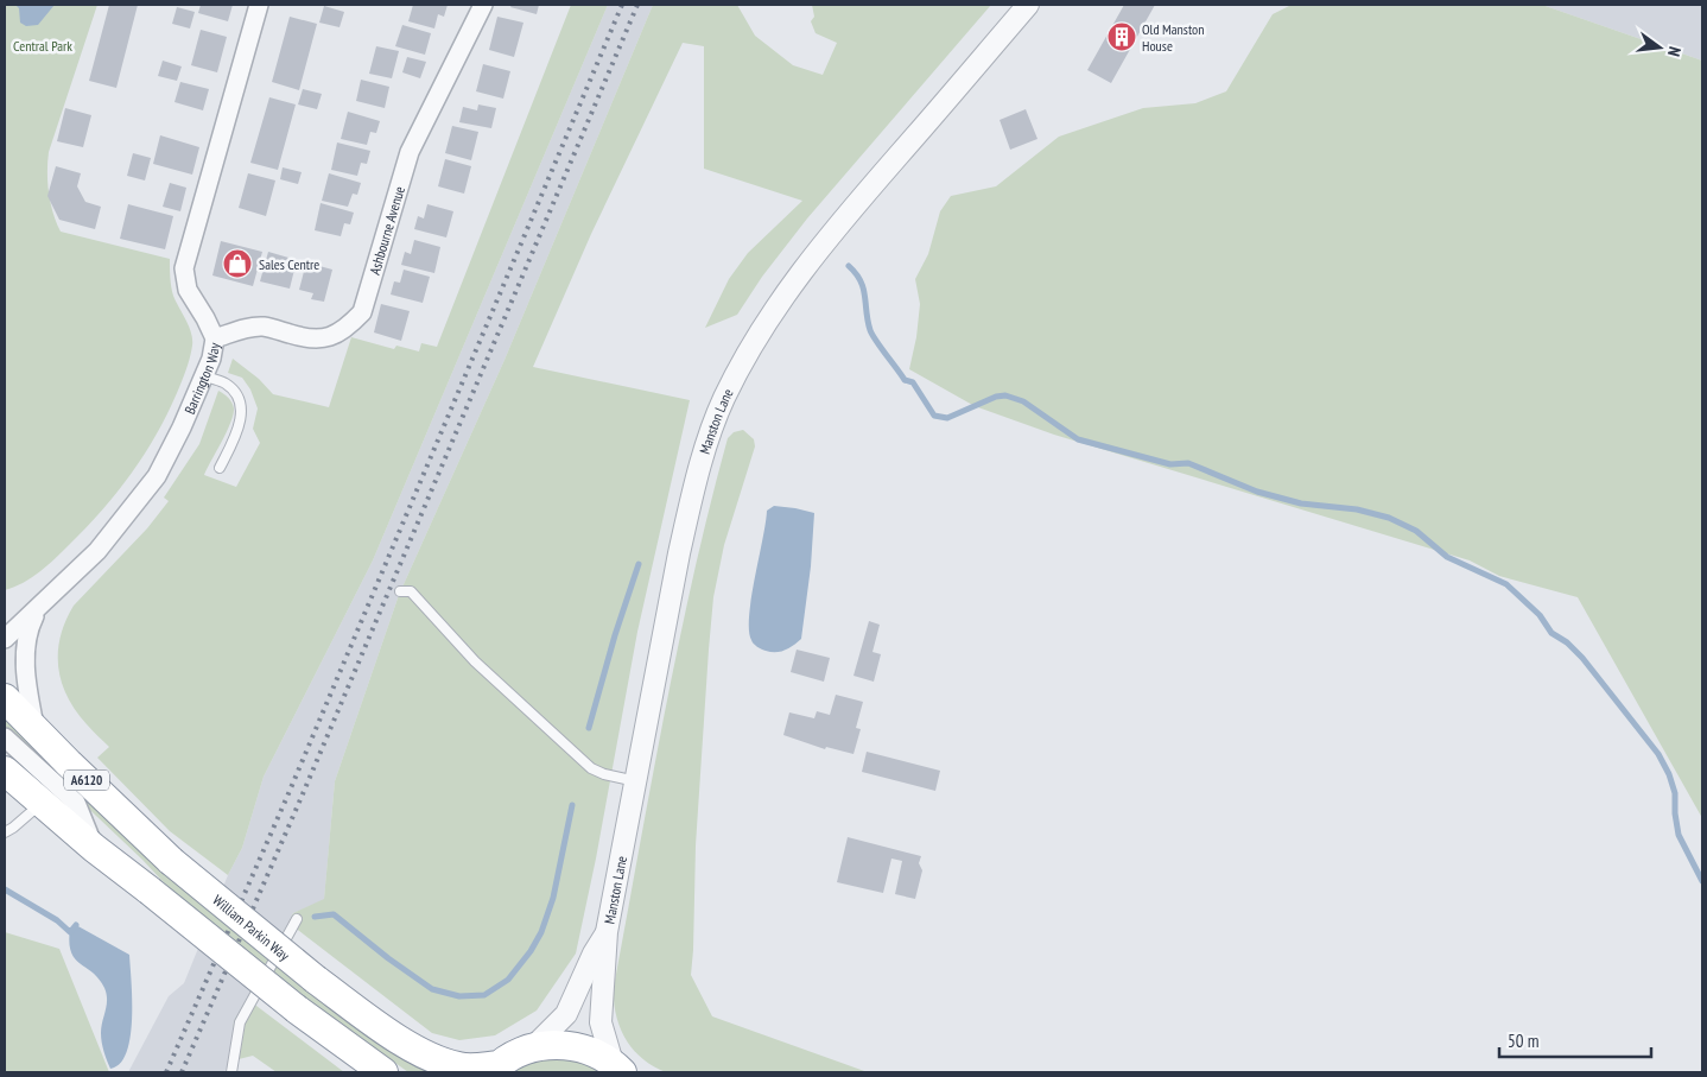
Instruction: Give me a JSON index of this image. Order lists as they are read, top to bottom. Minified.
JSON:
{"streets":{"highway":["A6120","William Parkin Way"],"street":["Ashbourne Avenue","Barrington Way","Manston Lane"]},"crossings":[["Ashbourne Avenue","Barrington Way"]],"parks":["Central Park"],"places":{"building":["Old Manston House"],"shop":["Sales Centre"]},"scale_bar":"50 m","north":"right"}
